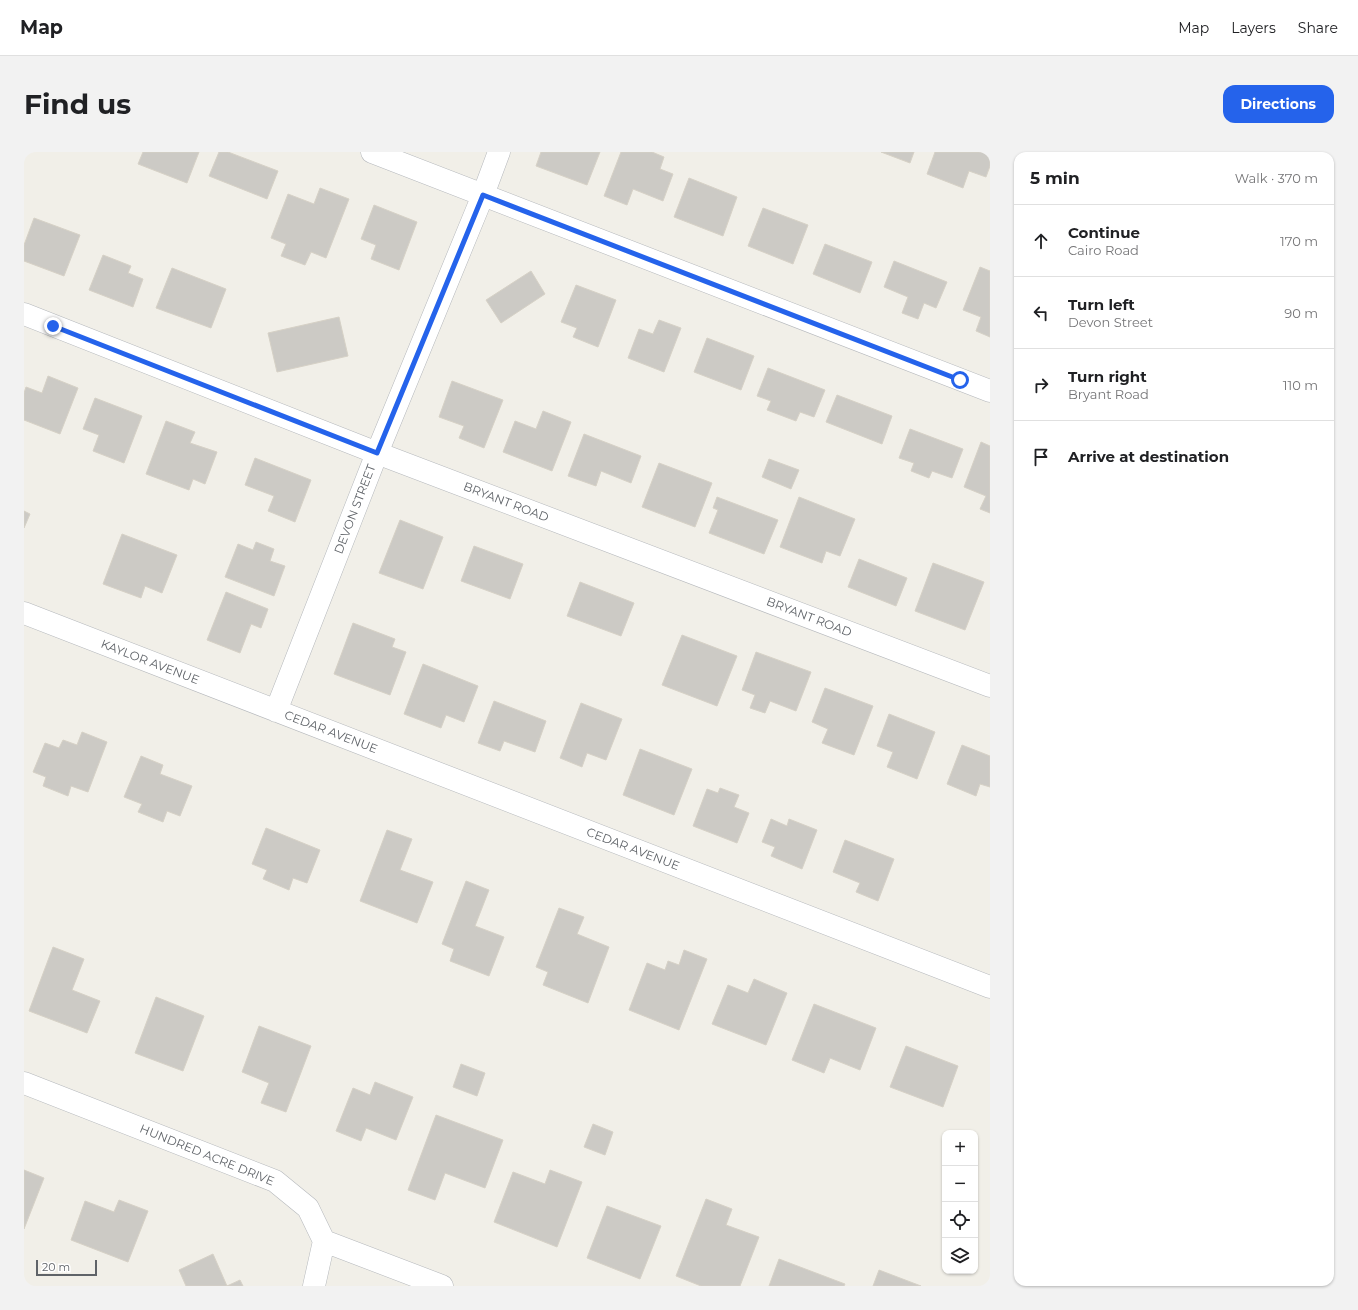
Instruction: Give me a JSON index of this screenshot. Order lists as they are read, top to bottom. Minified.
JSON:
{"streets":{"street":["BRYANT ROAD","DEVON STREET","KAYLOR AVENUE","CEDAR AVENUE","HUNDRED ACRE DRIVE"]},"crossings":[["BRYANT ROAD","DEVON STREET"],["DEVON STREET","KAYLOR AVENUE"],["DEVON STREET","CEDAR AVENUE"],["KAYLOR AVENUE","CEDAR AVENUE"]],"scale_bar":"20 m","page":{"header":"Map","nav":["Map","Layers","Share"],"buttons":"Directions","title":"Find us","heading":["5 min","Walk · 370 m"],"list":[["Continue","Cairo Road","170 m"],["Turn left","Devon Street","90 m"],["Turn right","Bryant Road","110 m"],"Arrive at destination"],"map_buttons":["+","−"],"scale":"20 m"}}
